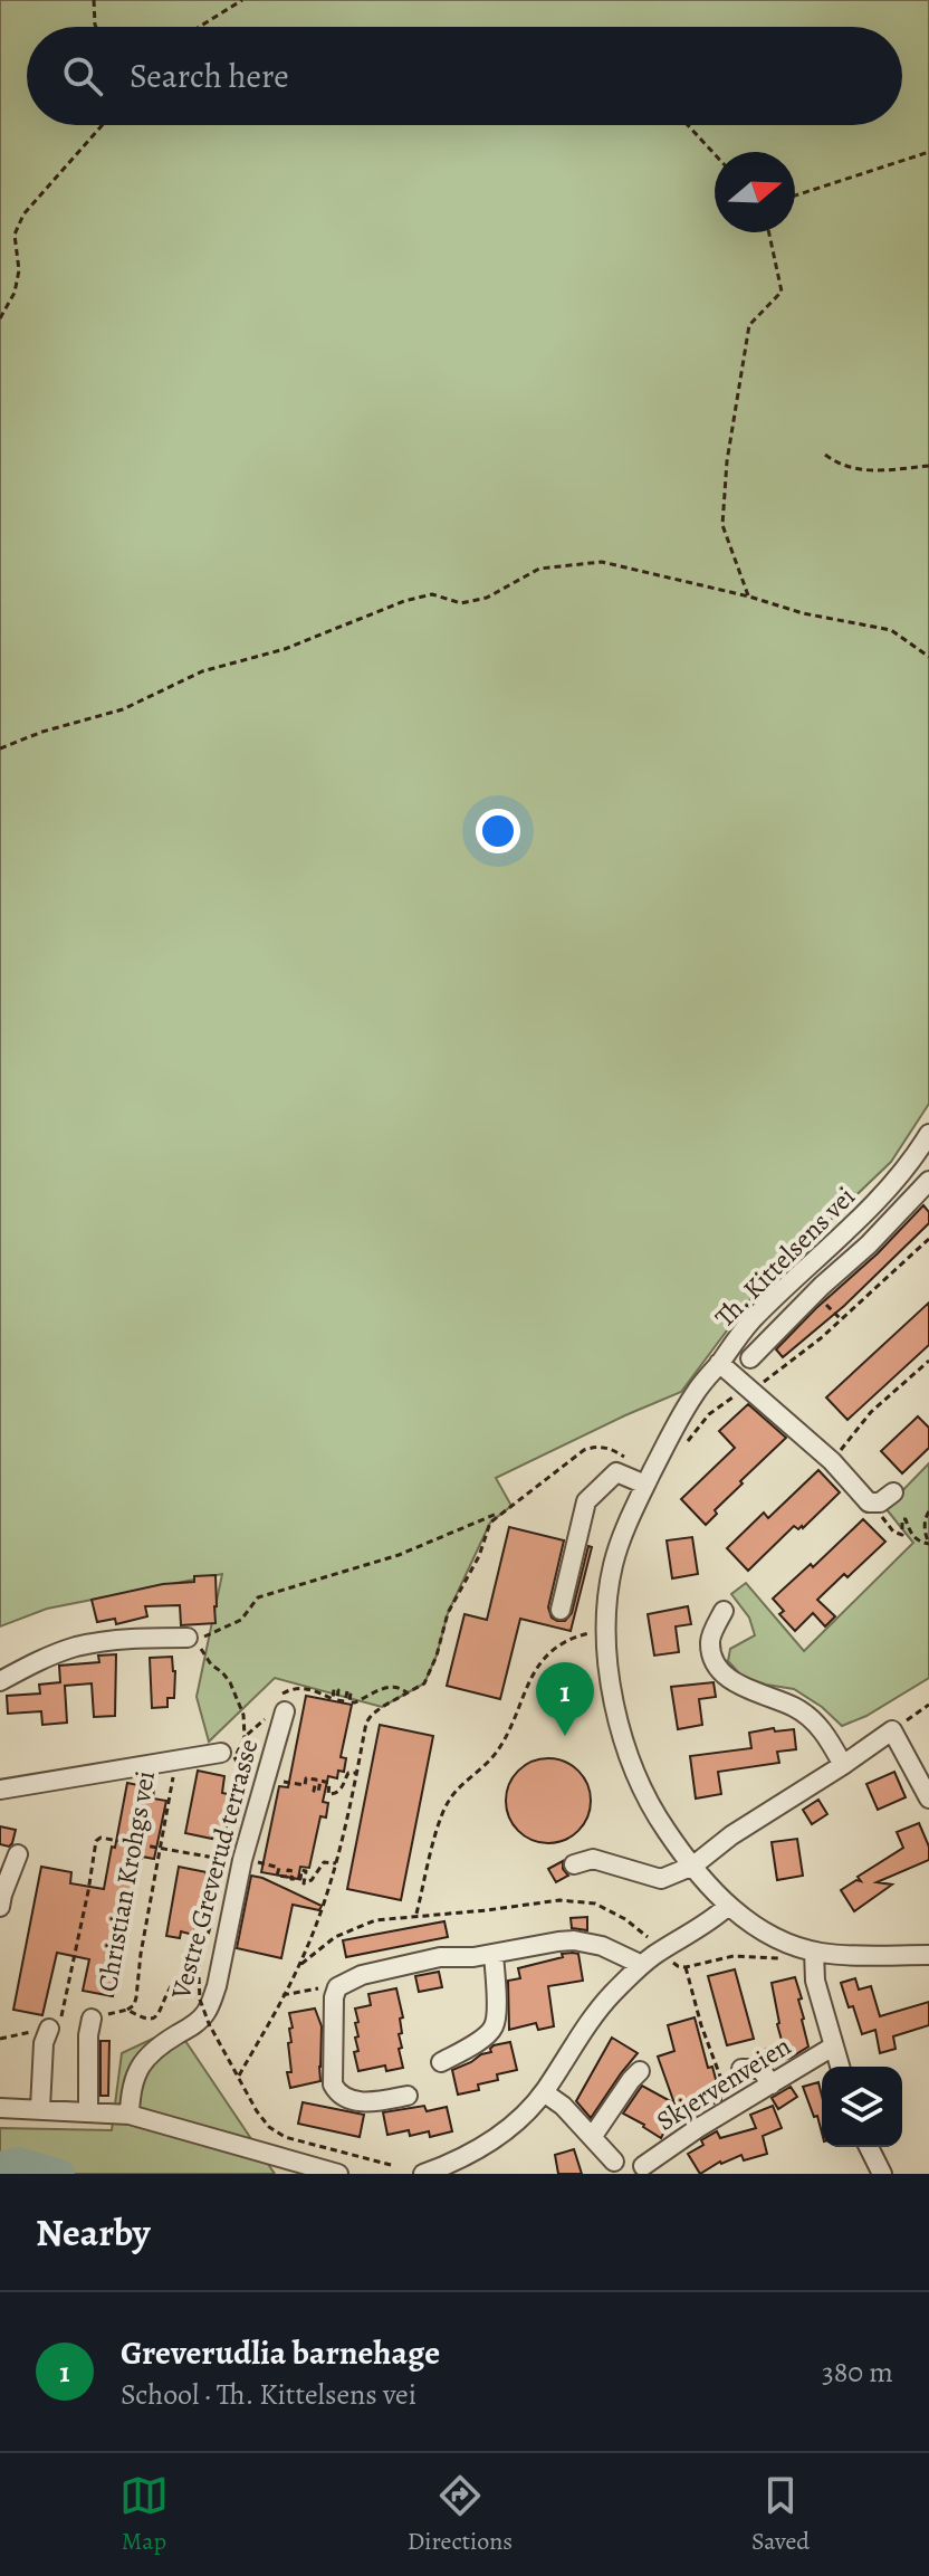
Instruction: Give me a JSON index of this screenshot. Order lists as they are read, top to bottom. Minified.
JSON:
{"streets":{"street":["Th. Kittelsens vei","Vestre Greverud terrasse","Christian Krohgs vei","Skjervenveien"]},"crossings":[["Th. Kittelsens vei","Skjervenveien"]],"north":"right","page":{"search":"Search here","pins":"1","heading":"Nearby","list":[{"mark":"1","name":"Greverudlia barnehage","note":"School · Th. Kittelsens vei","value":"380 m"}],"nav":["Map","Directions","Saved"]}}
